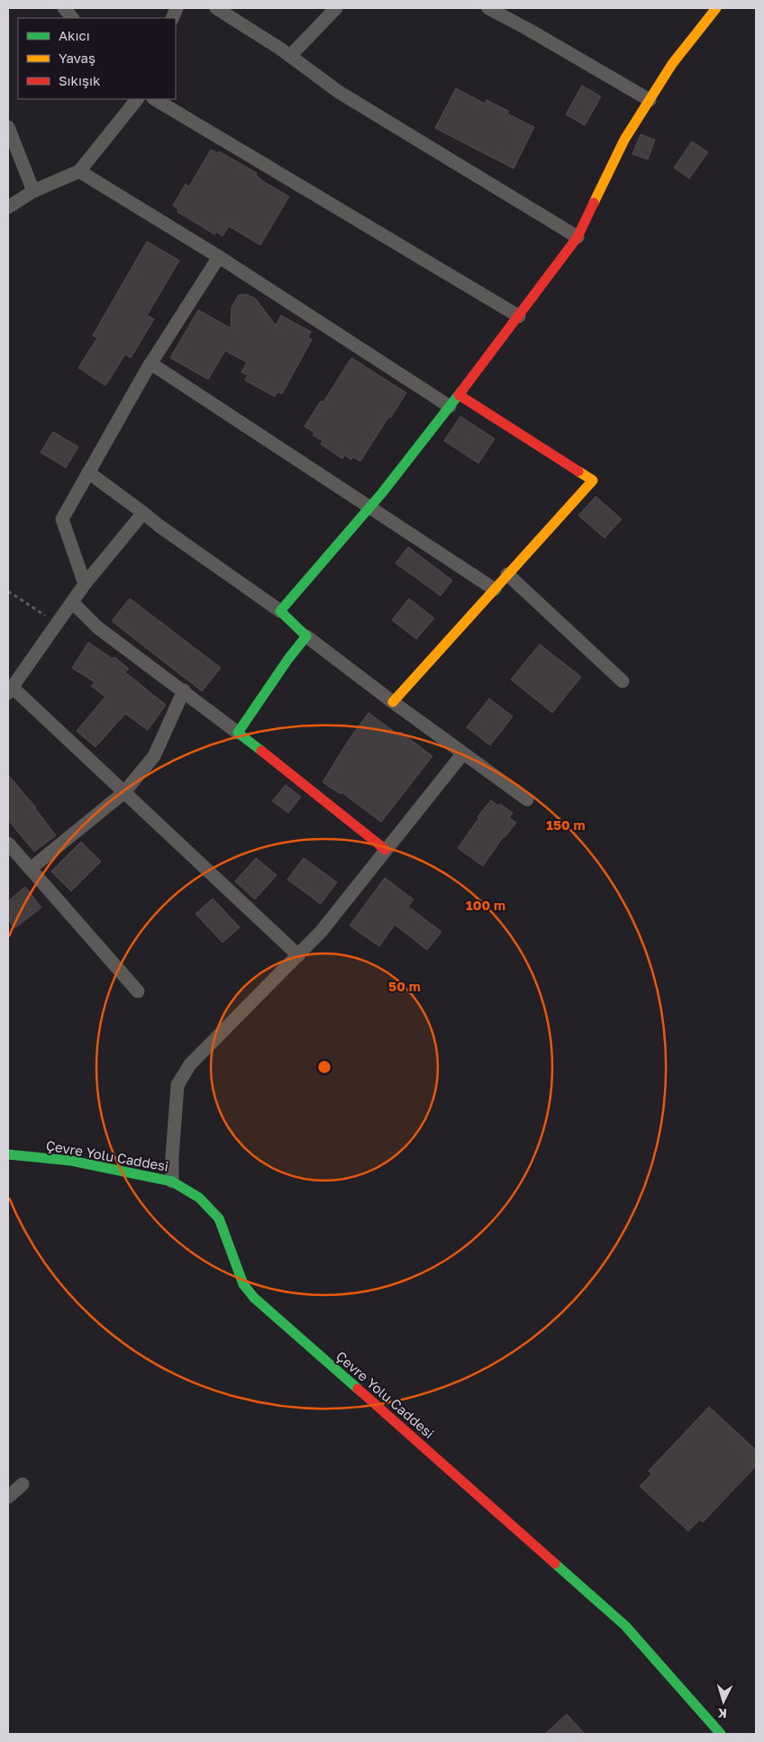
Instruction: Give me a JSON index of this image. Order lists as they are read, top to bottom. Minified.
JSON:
{"streets":{"street":["Çevre Yolu Caddesi"]},"legend":["Akıcı","Yavaş","Sıkışık"],"north":"bottom","rings":["150 m","100 m","50 m"]}
